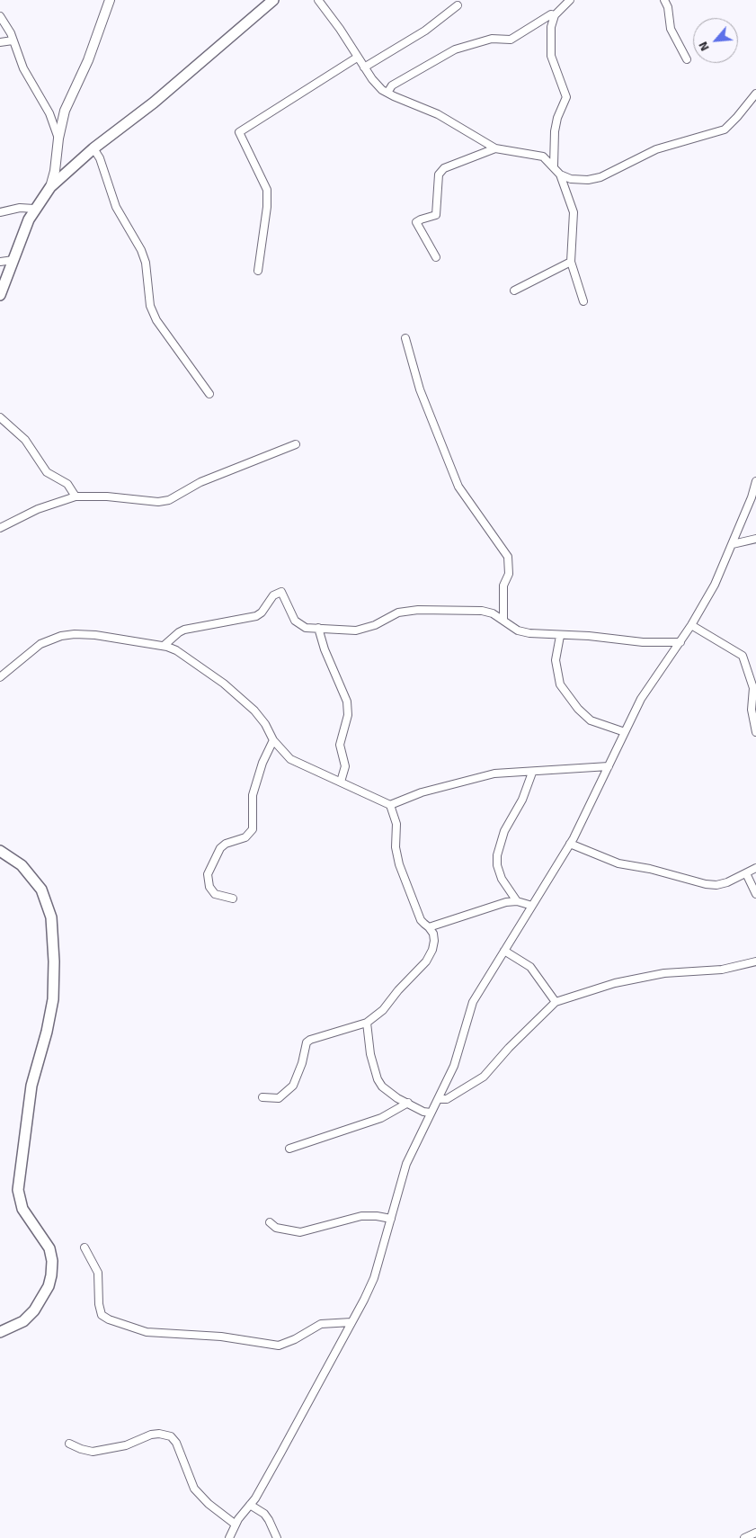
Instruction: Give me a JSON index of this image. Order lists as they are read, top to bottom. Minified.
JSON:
{"north":"bottom left"}
